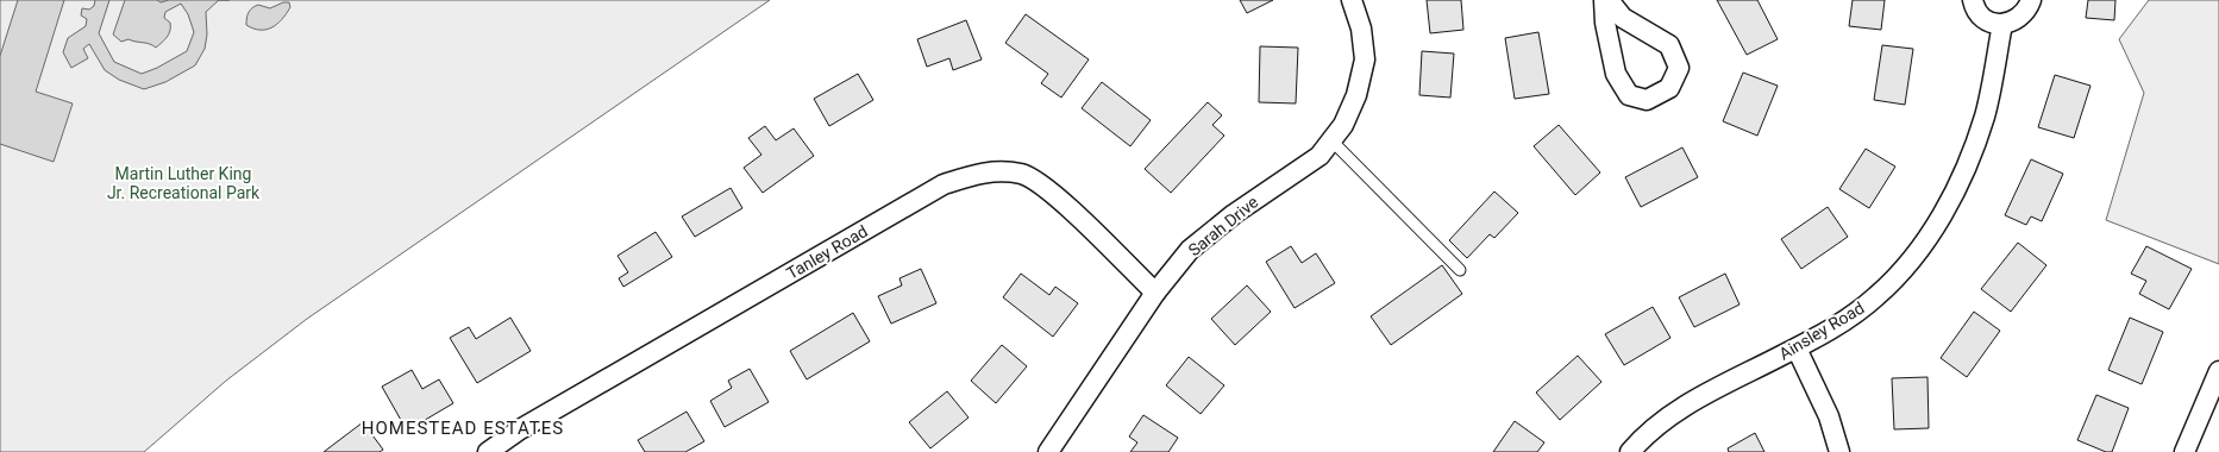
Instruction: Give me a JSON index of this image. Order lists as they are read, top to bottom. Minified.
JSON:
{"streets":{"street":["Sarah Drive","Tanley Road","Ainsley Road"]},"crossings":[["Sarah Drive","Tanley Road"]],"districts":["HOMESTEAD ESTATES"],"parks":["Martin Luther King Jr. Recreational Park"]}
